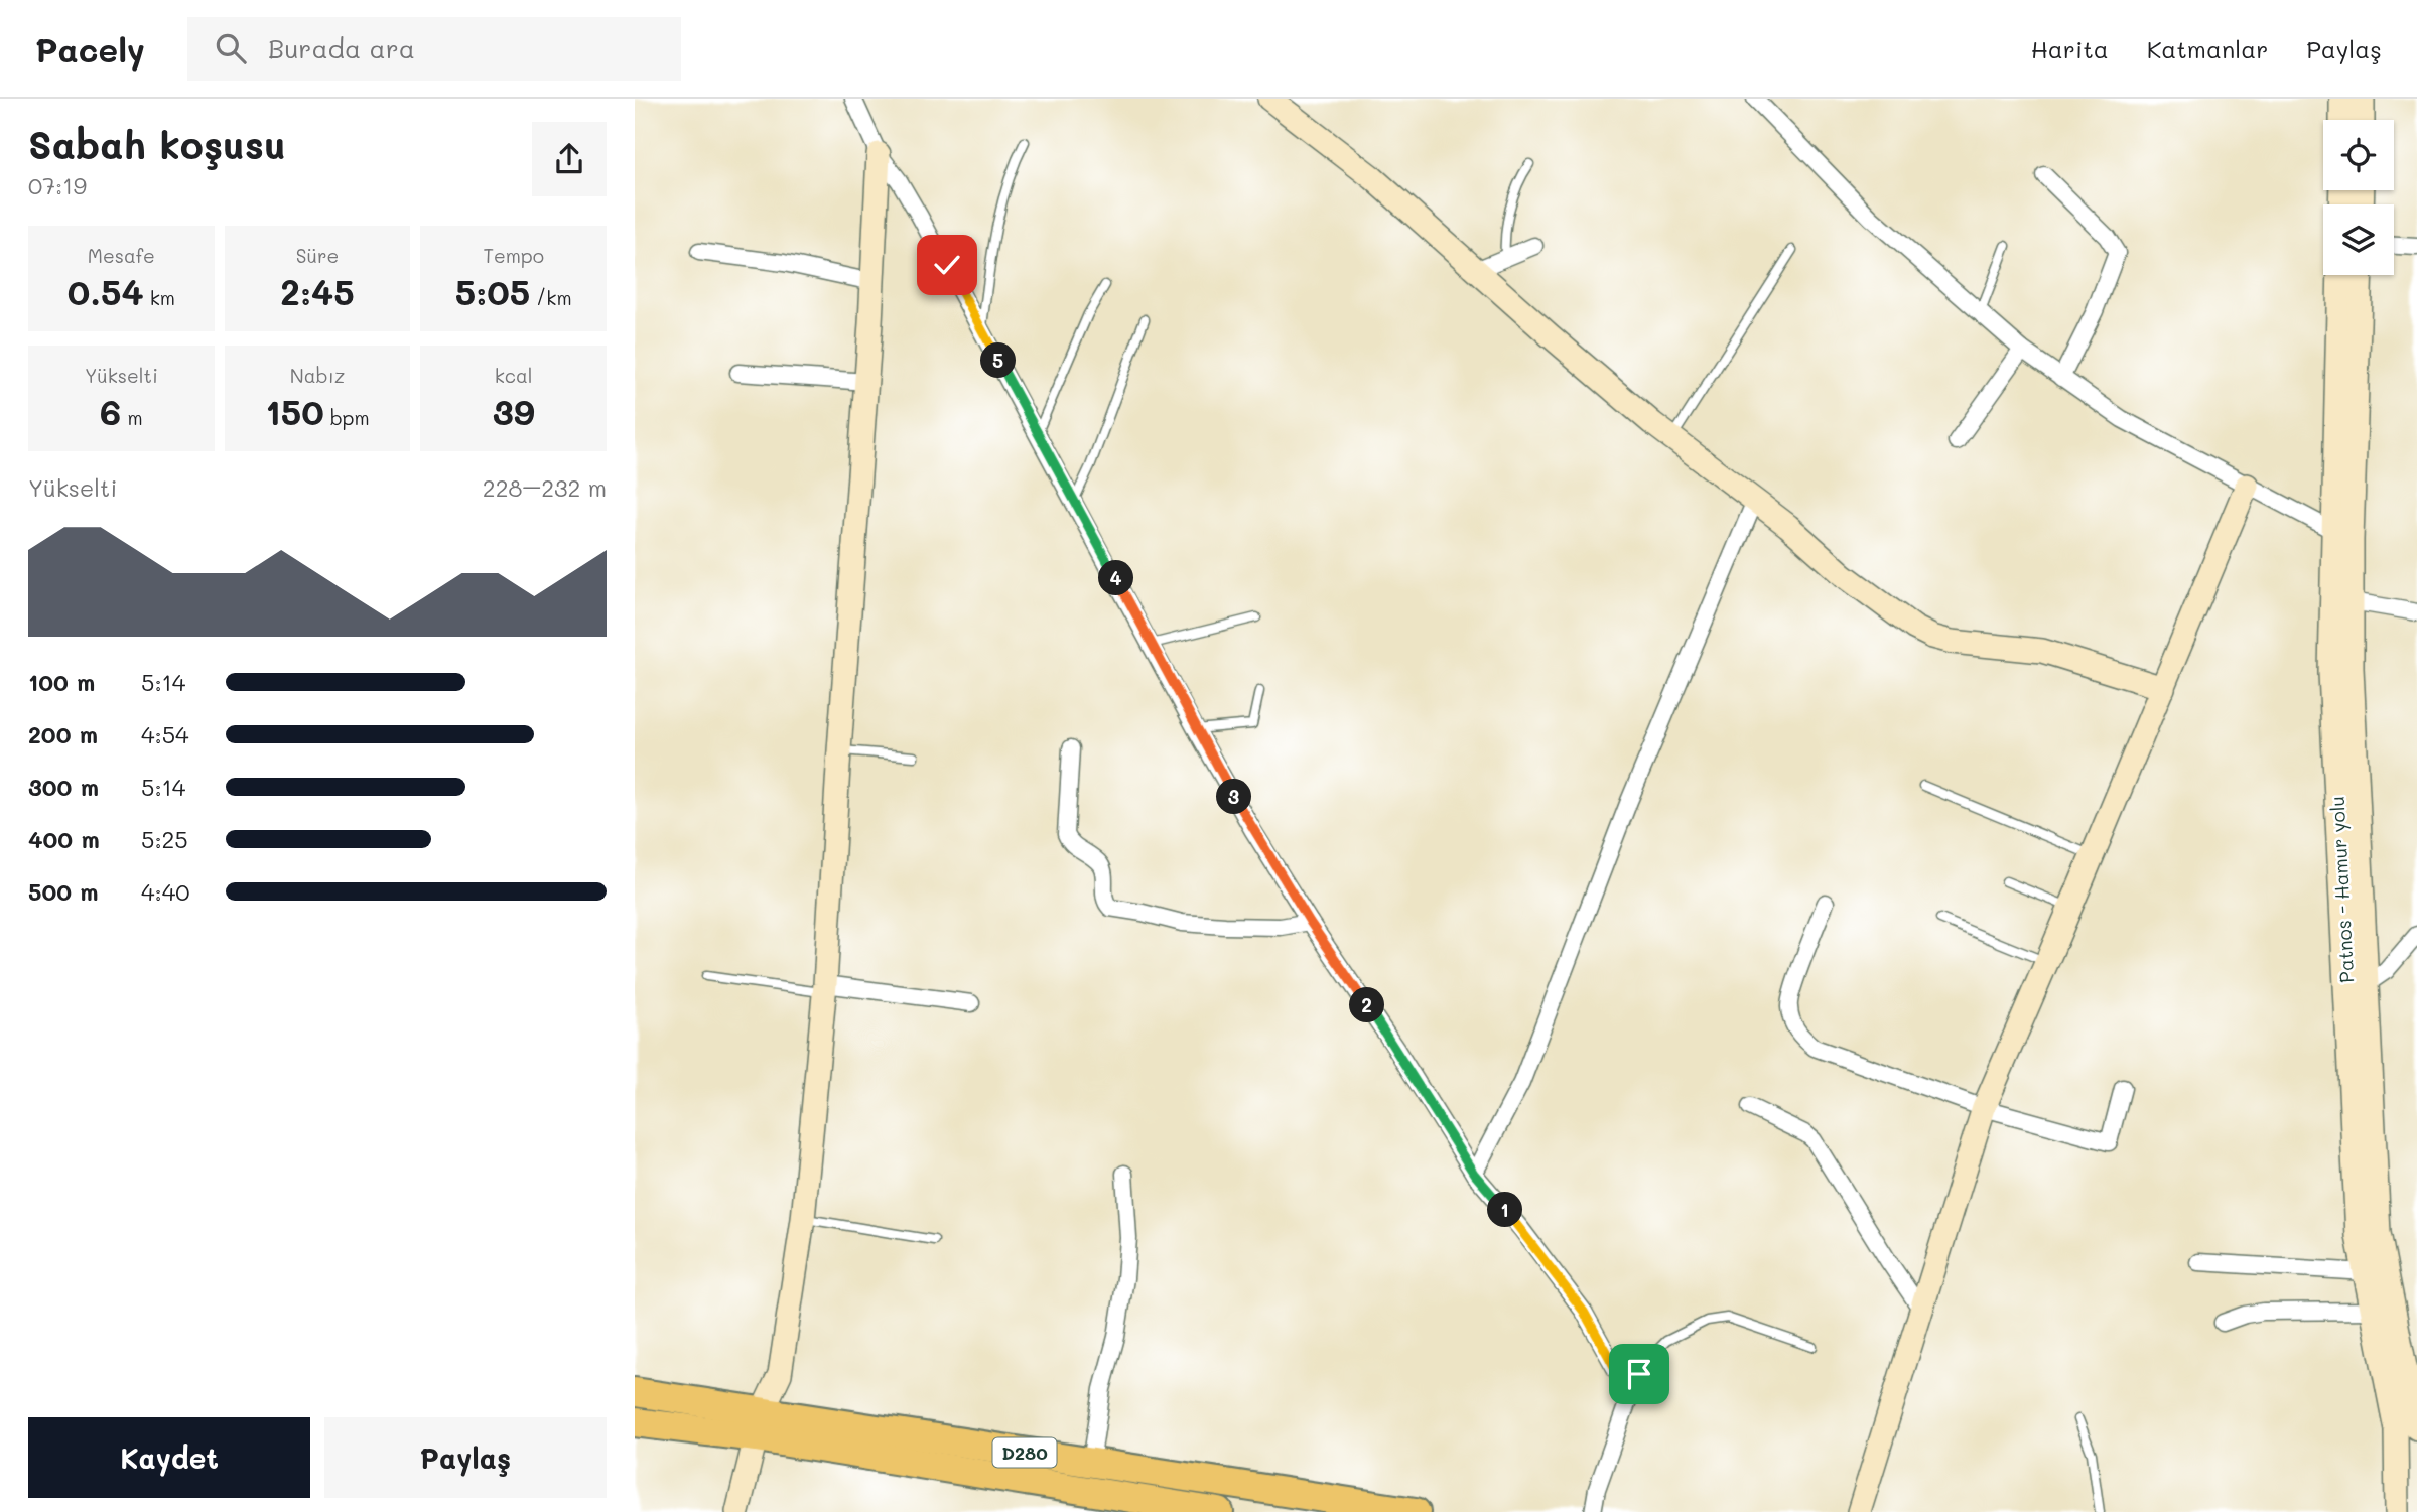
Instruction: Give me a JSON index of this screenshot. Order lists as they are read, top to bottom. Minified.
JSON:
{"streets":{"highway":["D280"],"street":["Patnos - Hamur yolu"]},"page":{"header":"Pacely","search":"Burada ara","nav":["Harita","Katmanlar","Paylaş"],"heading":["Sabah koşusu","07:19"],"stats":[["Mesafe","0.54 km"],["Süre","2:45"],["Tempo","5:05 /km"],["Yükselti","6 m"],["Nabız","150 bpm"],["kcal","39"]],"pins":["5","4","3","2","1"],"chart":["Yükselti","228–232 m"],"list":[{"name":"100 m","note":"5:14"},{"name":"200 m","note":"4:54"},{"name":"300 m","note":"5:14"},{"name":"400 m","note":"5:25"},{"name":"500 m","note":"4:40"}],"buttons":["Kaydet","Paylaş"]}}
